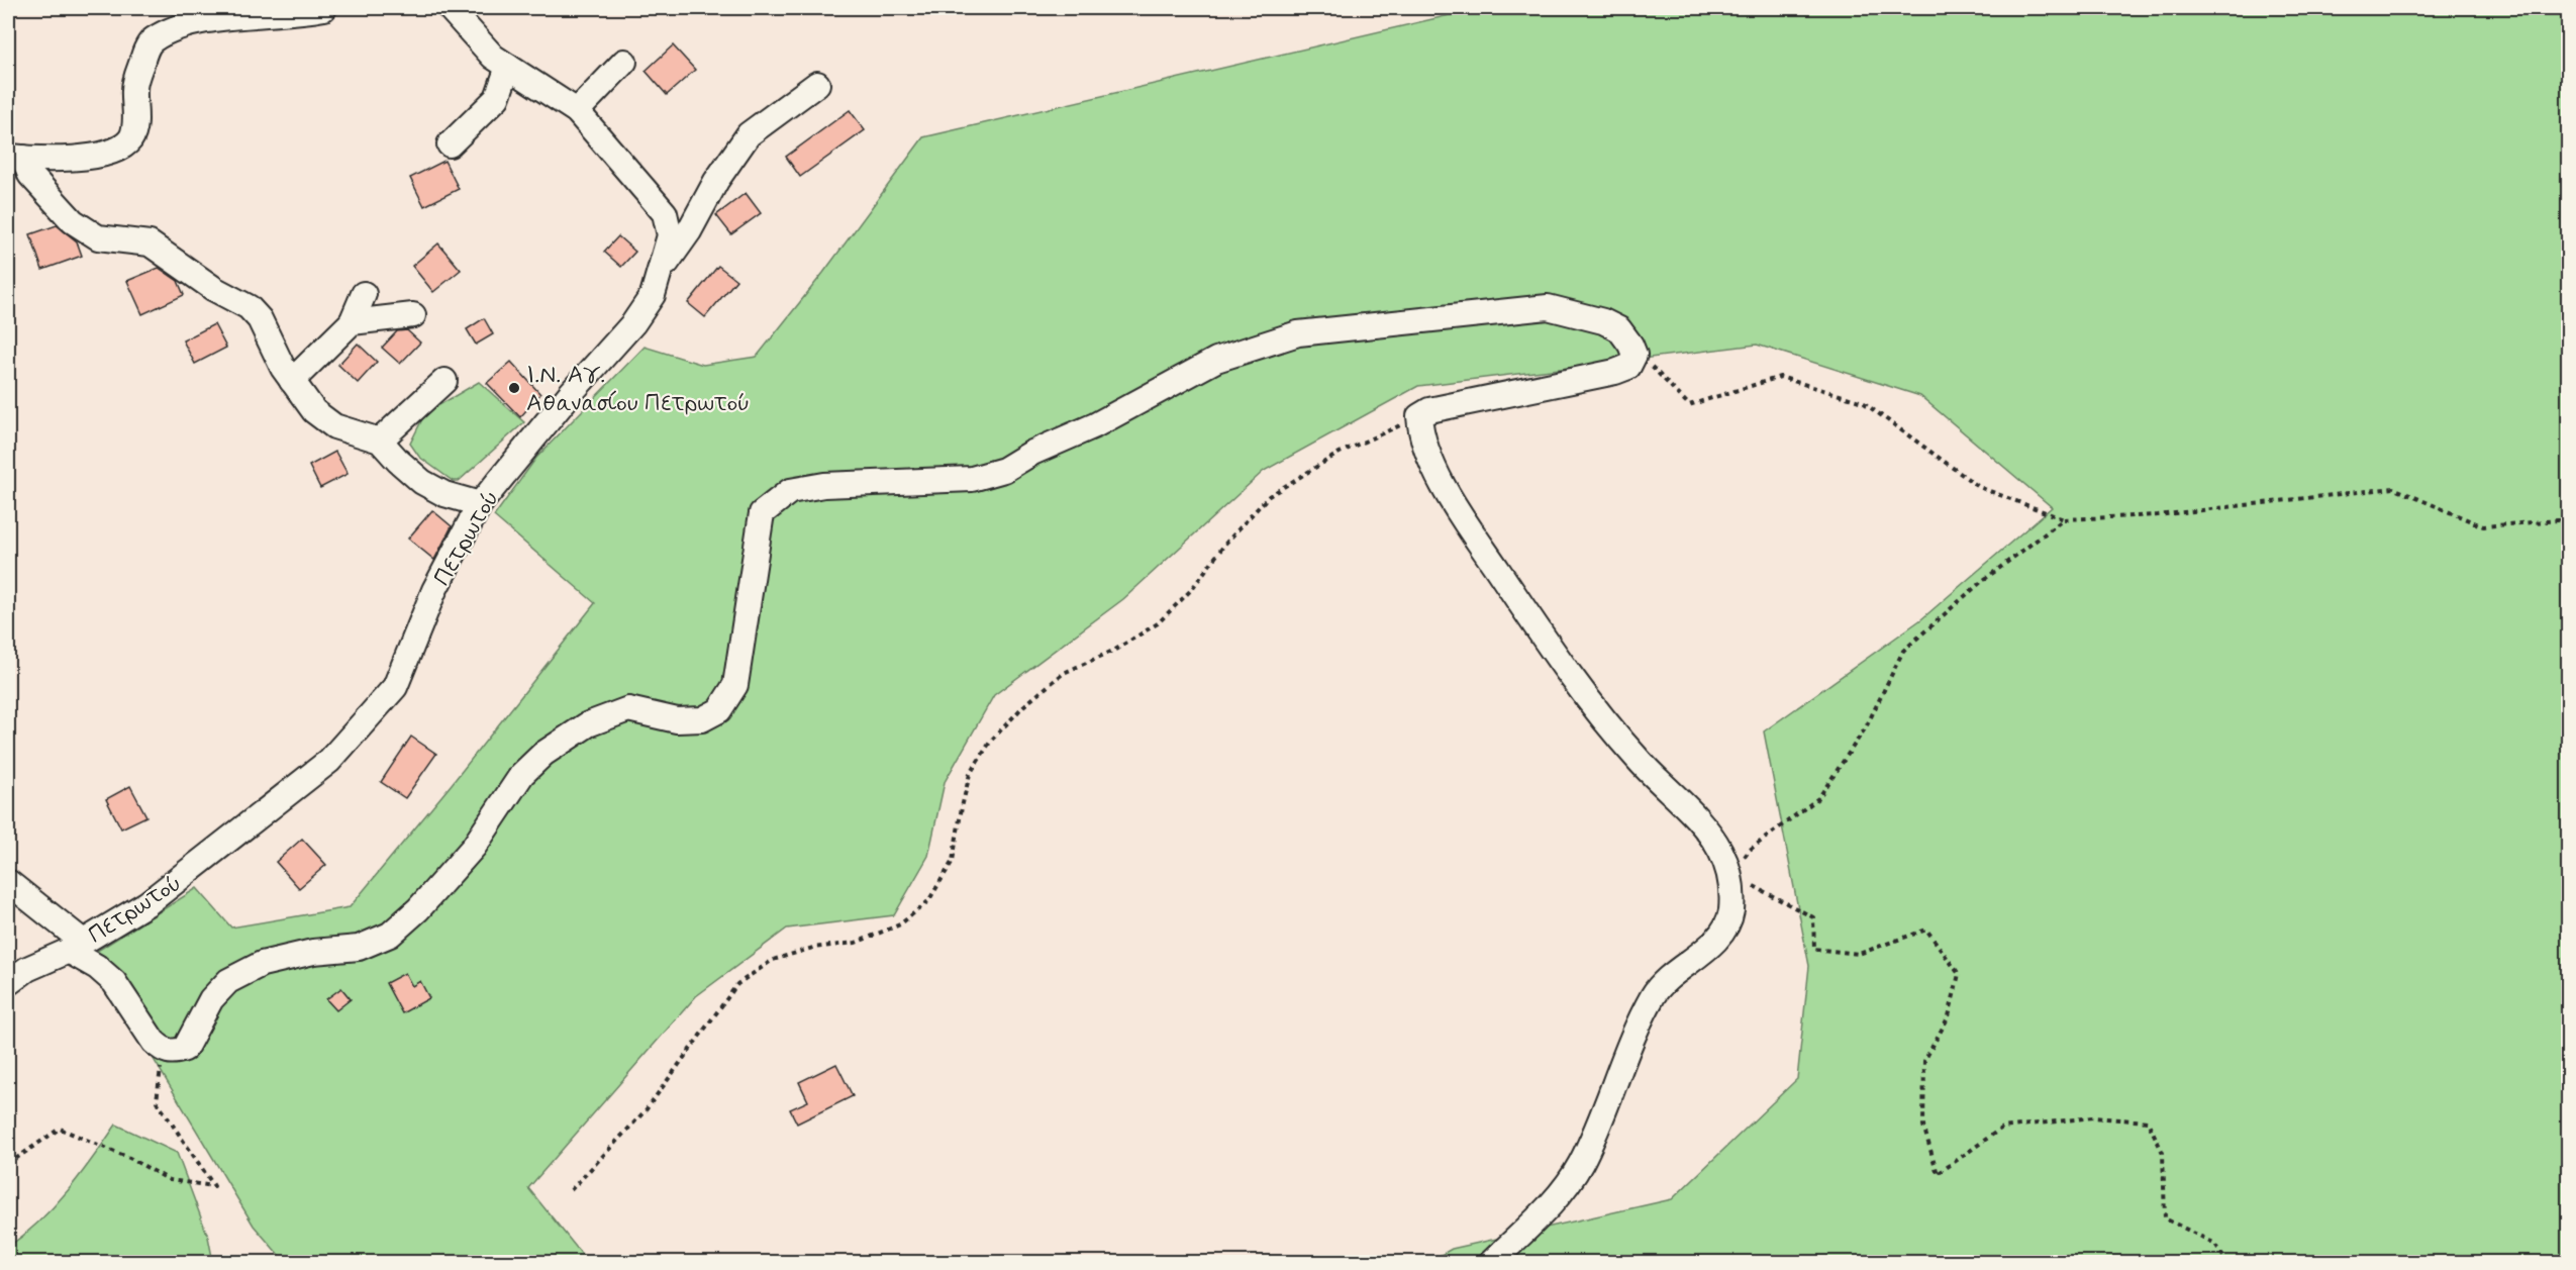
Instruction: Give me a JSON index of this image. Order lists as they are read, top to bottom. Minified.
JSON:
{"streets":{"street":["Πετρωτού"]},"places":["Ι.Ν. Αγ. Αθανασίου Πετρωτού"]}
